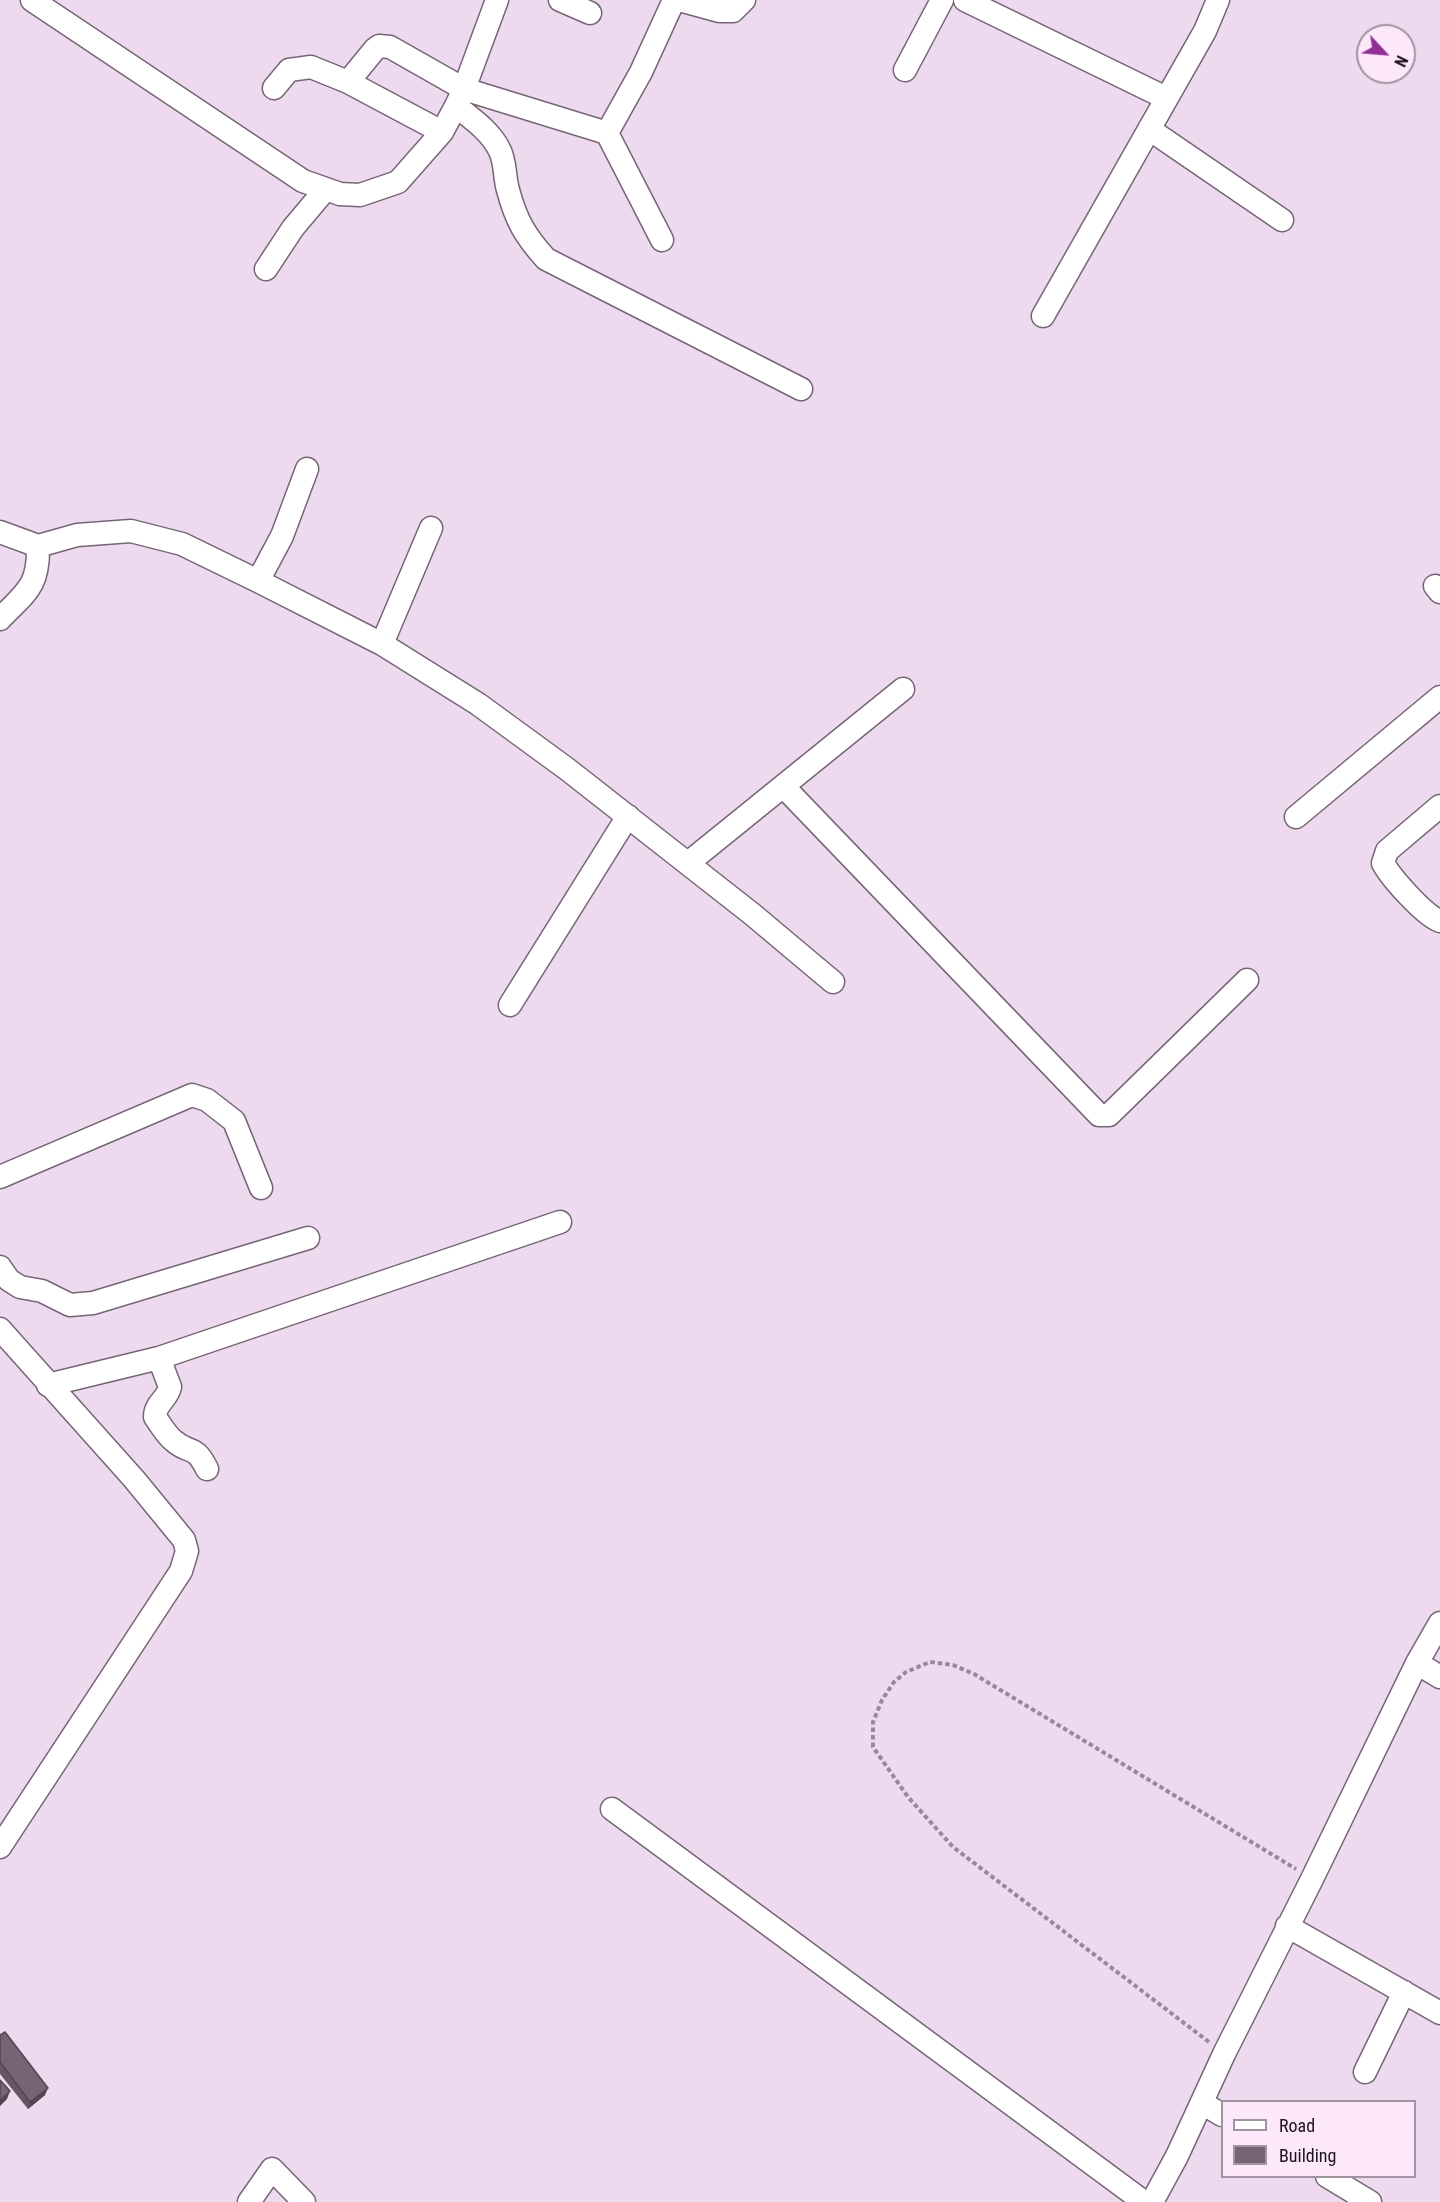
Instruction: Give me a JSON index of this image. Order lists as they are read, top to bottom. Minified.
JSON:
{"legend":["Road","Building"],"north":"bottom right"}
